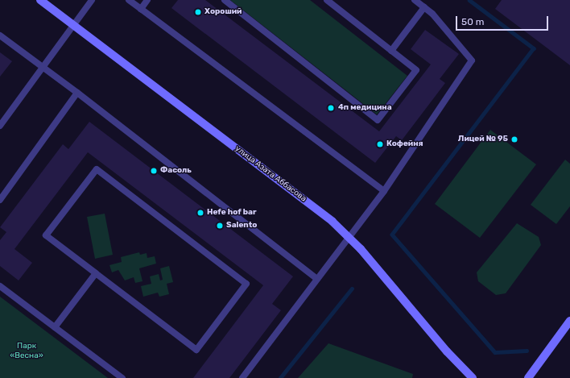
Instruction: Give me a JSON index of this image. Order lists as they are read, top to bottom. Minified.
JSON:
{"streets":{"street":["улица Азата Аббасова"]},"parks":["Парк «Весна»"],"places":["Хороший","4п медицина","Лицей № 95","Кофейня","Фасоль","Hefe hof bar","Salento"],"scale_bar":"50 m"}
